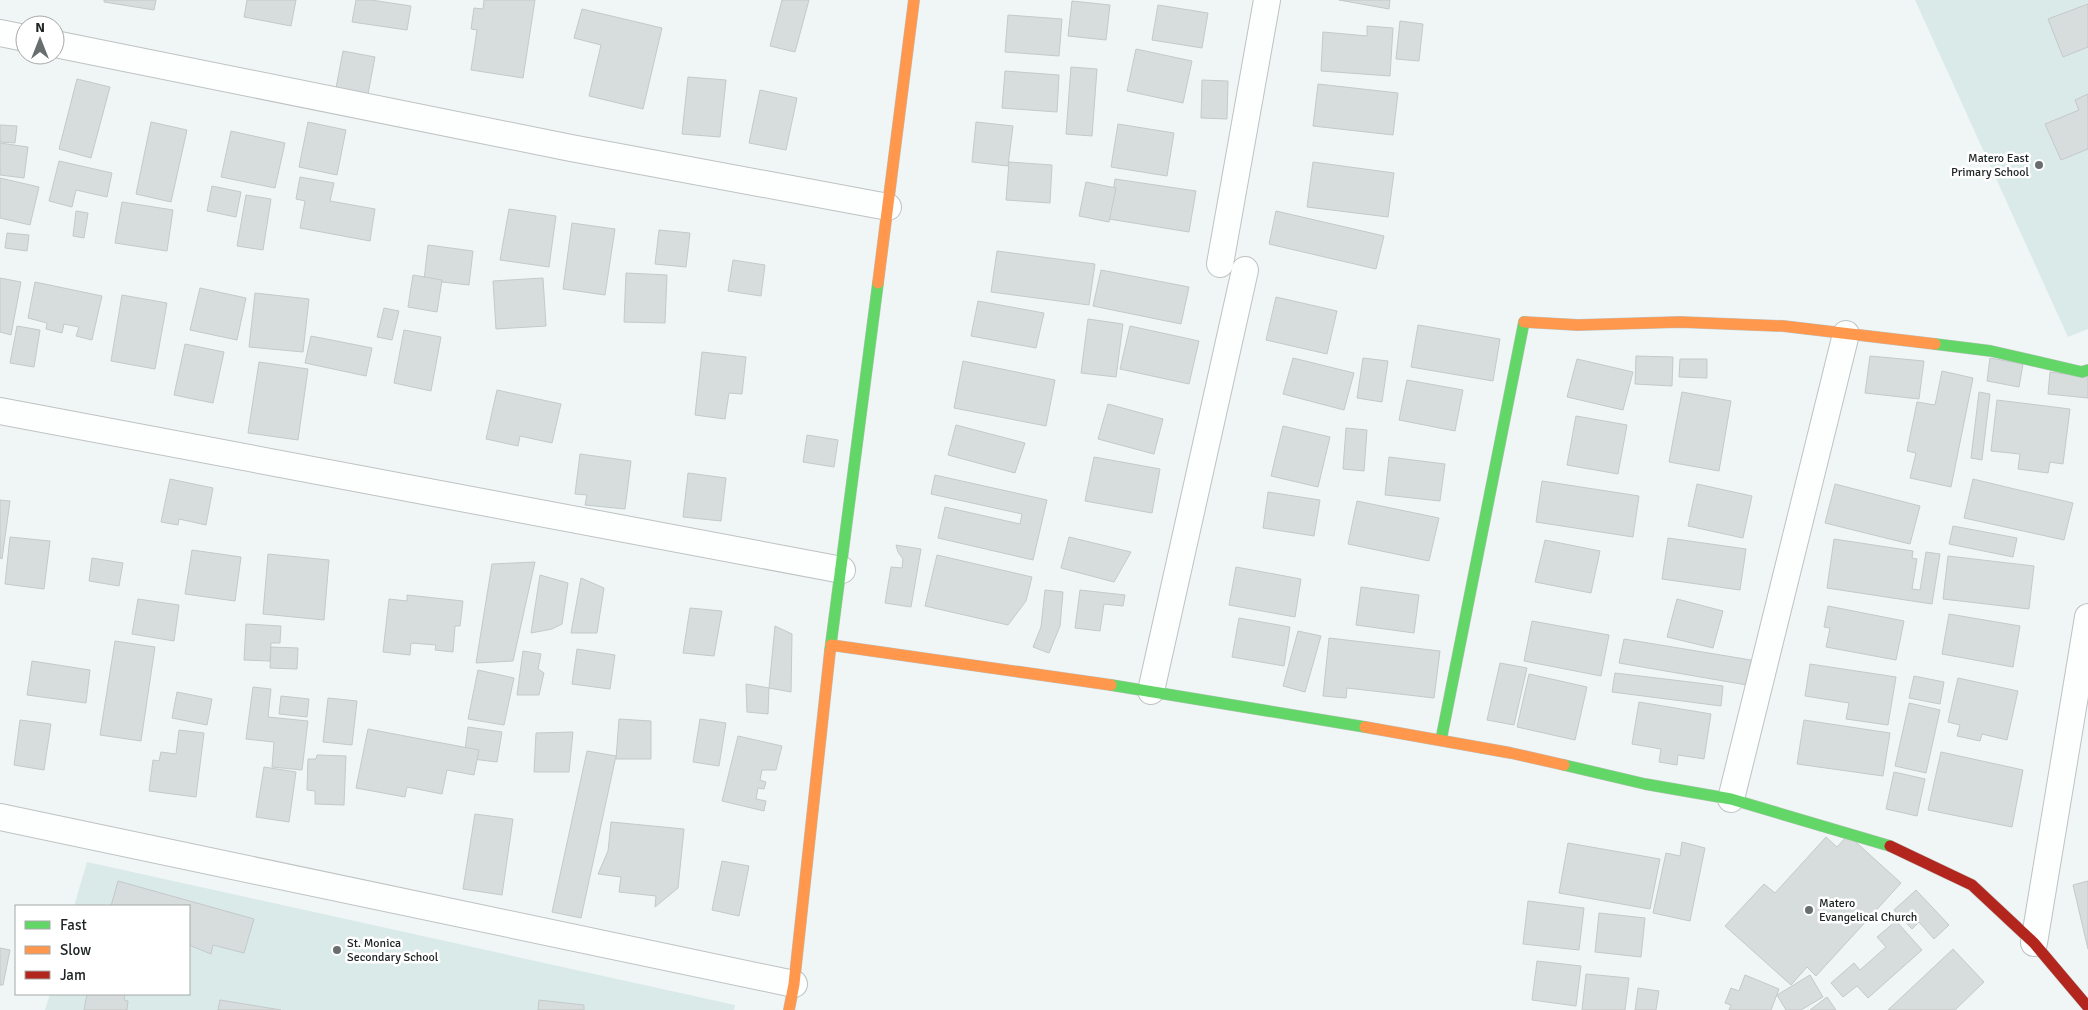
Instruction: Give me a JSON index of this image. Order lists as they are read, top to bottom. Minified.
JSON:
{"places":["Matero East Primary School","Matero Evangelical Church","St. Monica Secondary School"],"legend":["Fast","Slow","Jam"],"north":"top"}
